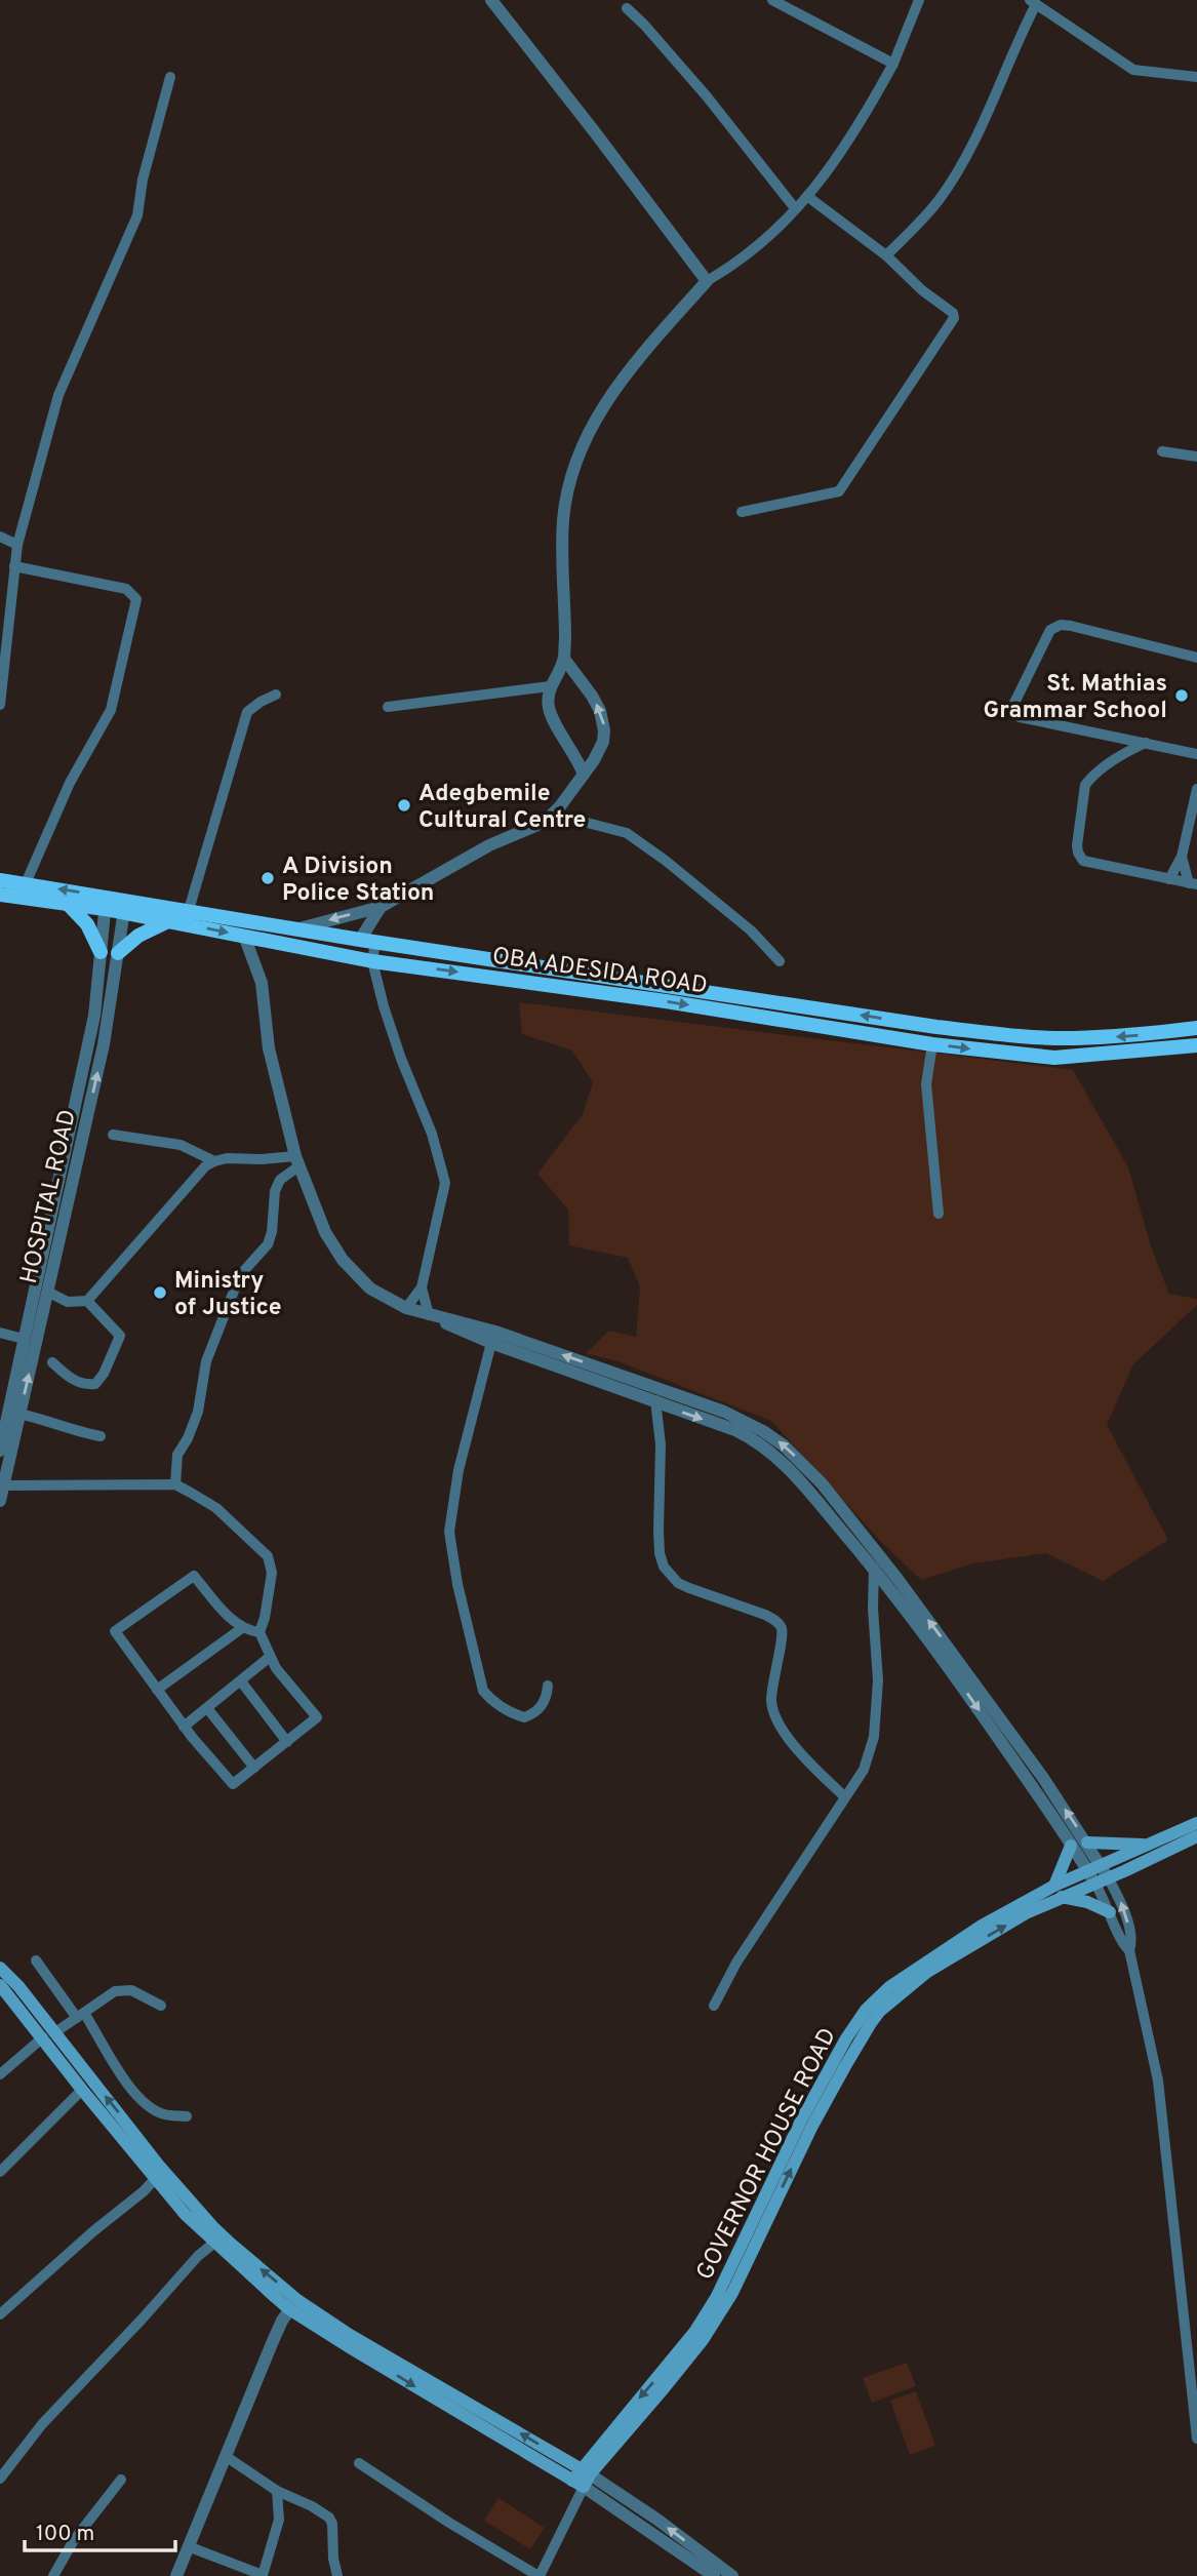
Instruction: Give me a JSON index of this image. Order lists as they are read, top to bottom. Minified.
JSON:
{"streets":{"main road":["OBA ADESIDA ROAD","GOVERNOR HOUSE ROAD"],"street":["HOSPITAL ROAD"]},"crossings":[["OBA ADESIDA ROAD","HOSPITAL ROAD"]],"places":["St. Mathias Grammar School","Adegbemile Cultural Centre","A Division Police Station","Ministry of Justice"],"scale_bar":"100 m"}
